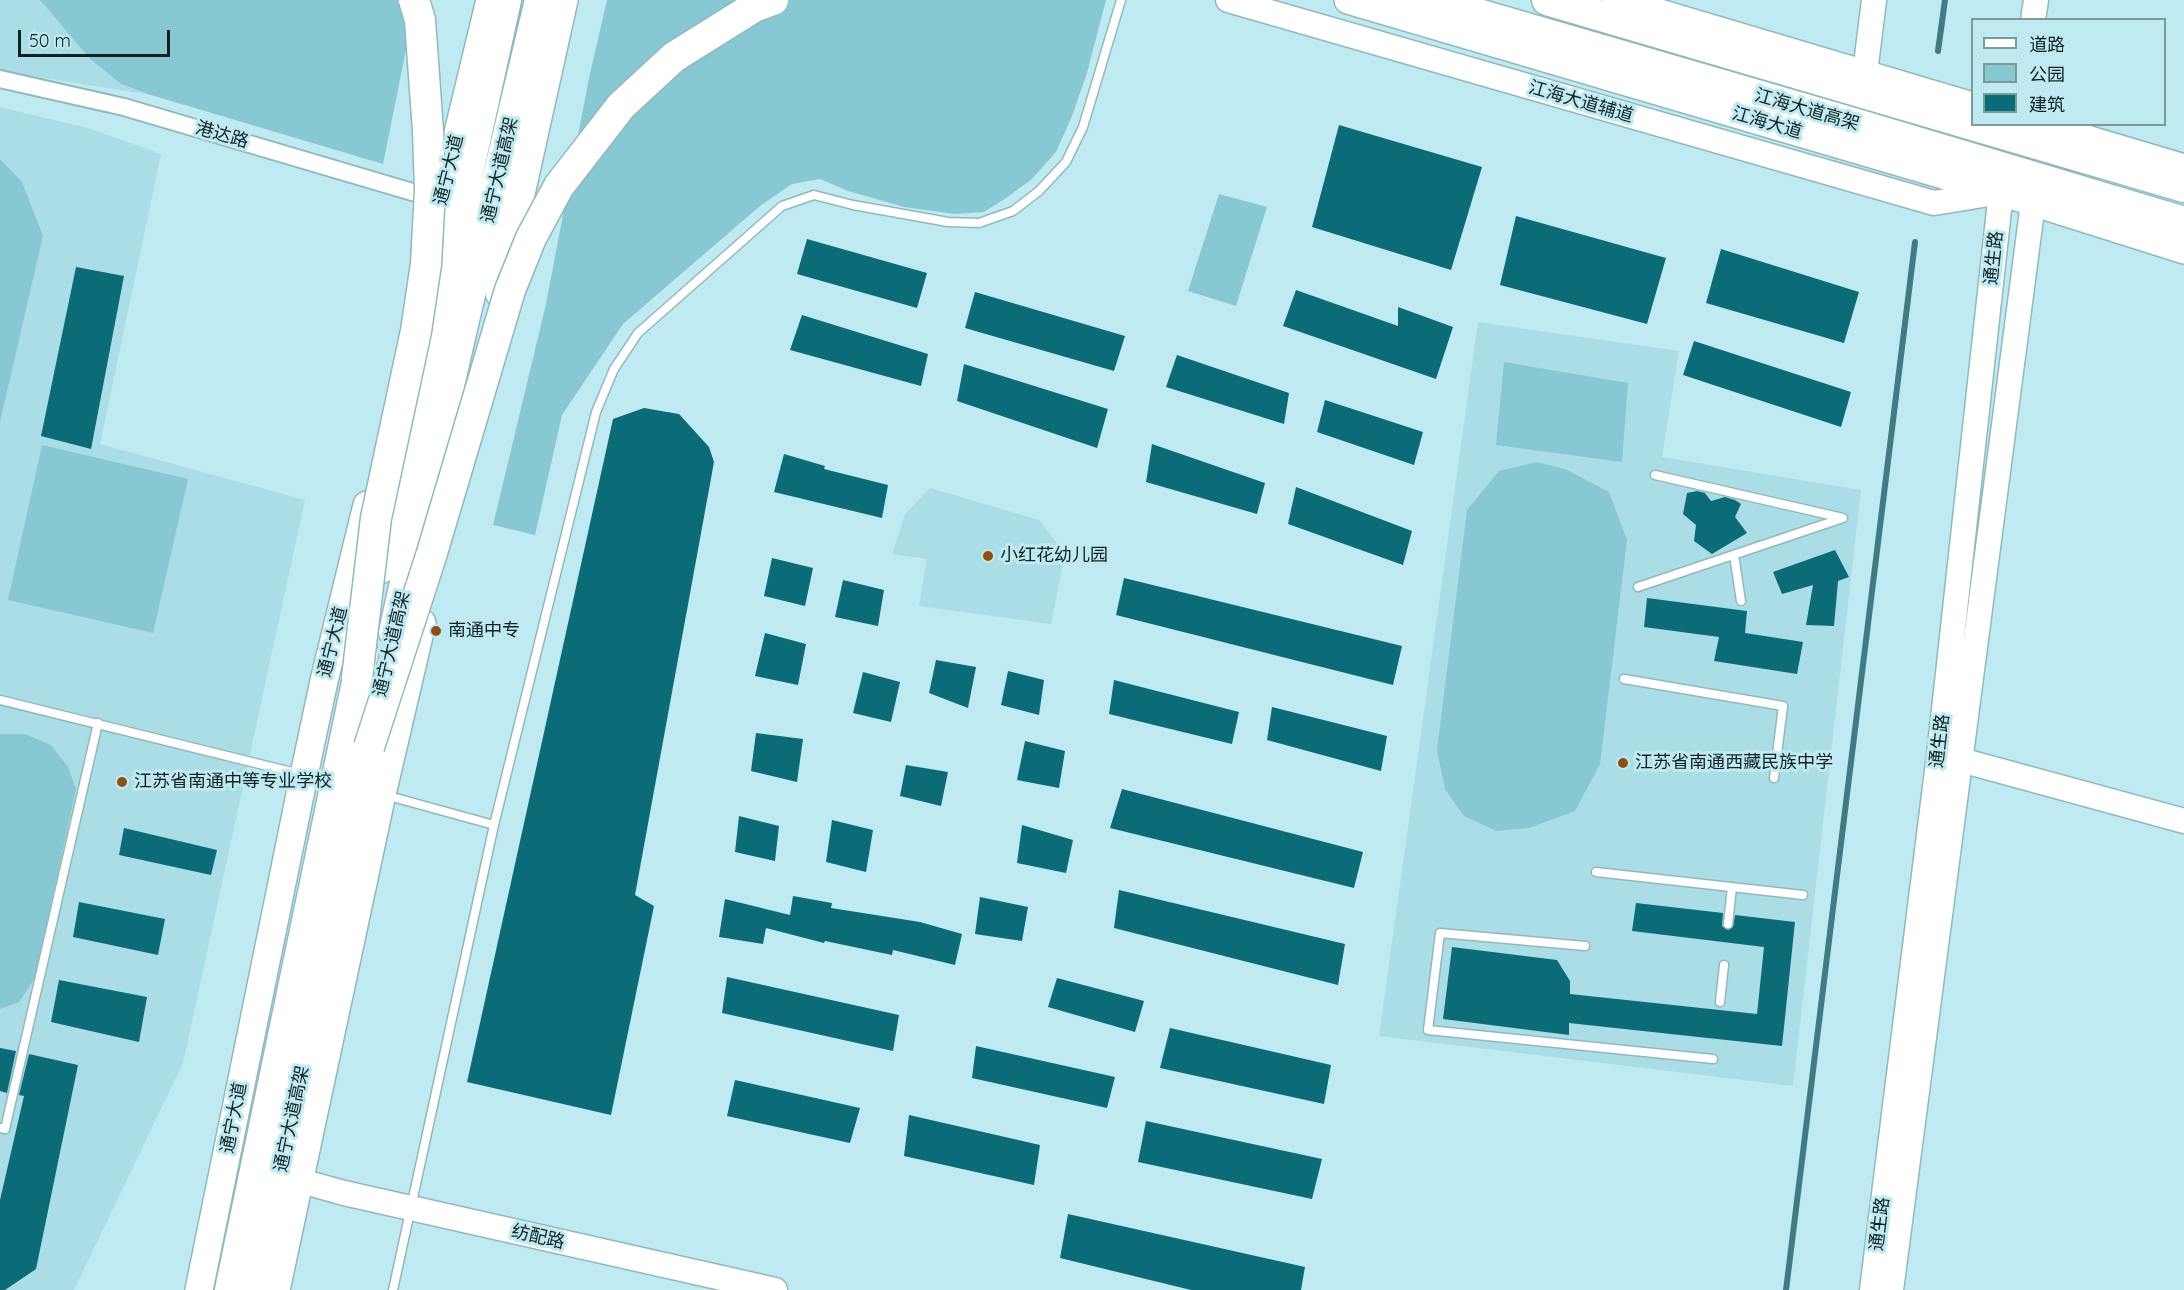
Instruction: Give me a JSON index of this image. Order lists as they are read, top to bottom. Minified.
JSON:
{"streets":{"highway":["江海大道高架","通宁大道高架"],"main road":["江海大道","通宁大道"],"street":["江海大道辅道","港达路","通生路","纺配路"]},"crossings":[["江海大道辅道","江海大道"],["江海大道辅道","通生路"],["江海大道","通生路"],["港达路","通宁大道"],["通宁大道","通宁大道高架"]],"places":["小红花幼儿园","南通中专","江苏省南通西藏民族中学","江苏省南通中等专业学校"],"legend":["道路","公园","建筑"],"scale_bar":"50 m"}
